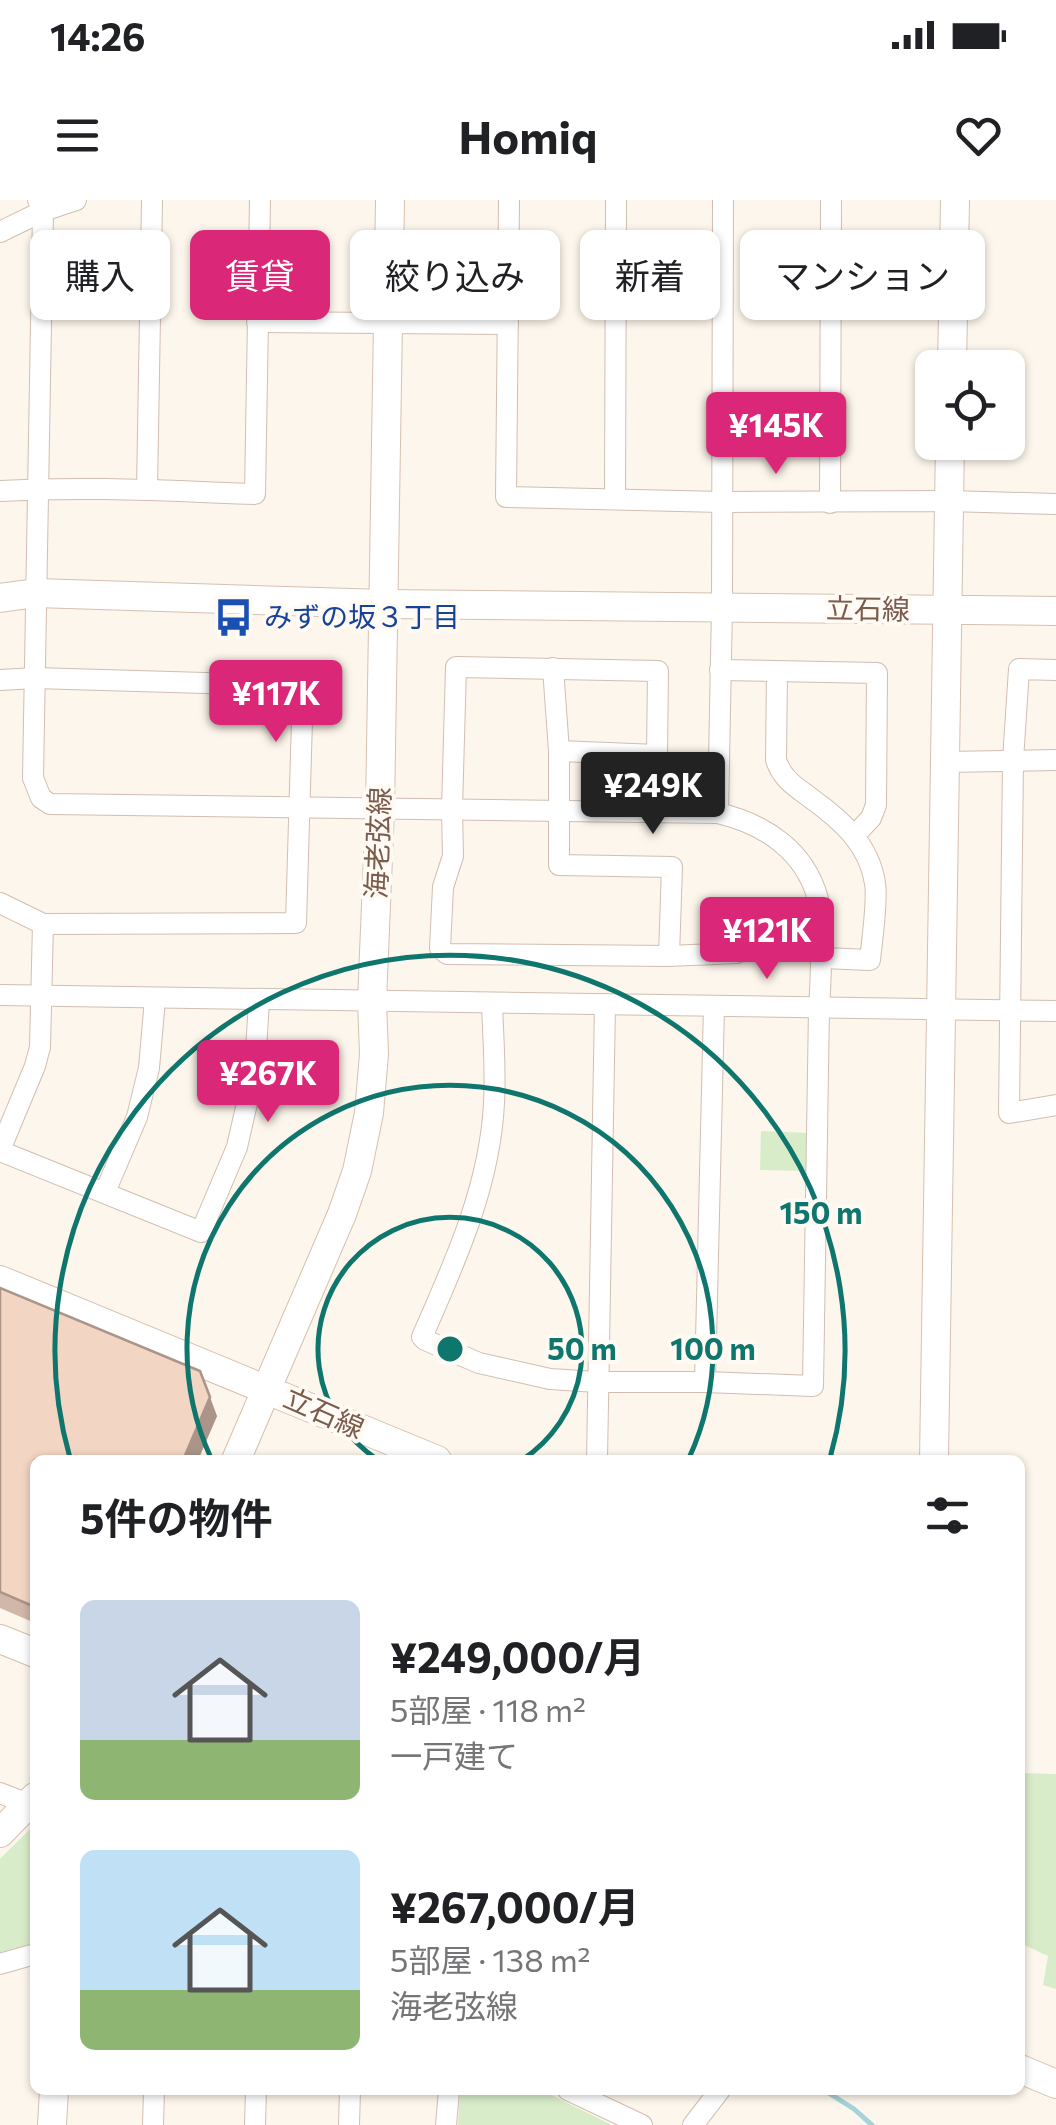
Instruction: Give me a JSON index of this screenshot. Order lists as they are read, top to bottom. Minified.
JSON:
{"streets":{"street":["立石線","海老弦線"]},"crossings":[["立石線","海老弦線"]],"places":{"bus stop":["みずの坂３丁目"]},"page":{"status":"14:26","header":"Homiq","chip":["購入","賃貸","絞り込み","新着","マンション"],"price":["¥145K","¥117K","¥249K","¥121K","¥267K"],"heading":"5件の物件","list":[{"name":"¥249,000/月","note":"5部屋 · 118 m² · 一戸建て"},{"name":"¥267,000/月","note":"5部屋 · 138 m² · 海老弦線"}]},"rings":["150 m","50 m","100 m"]}
